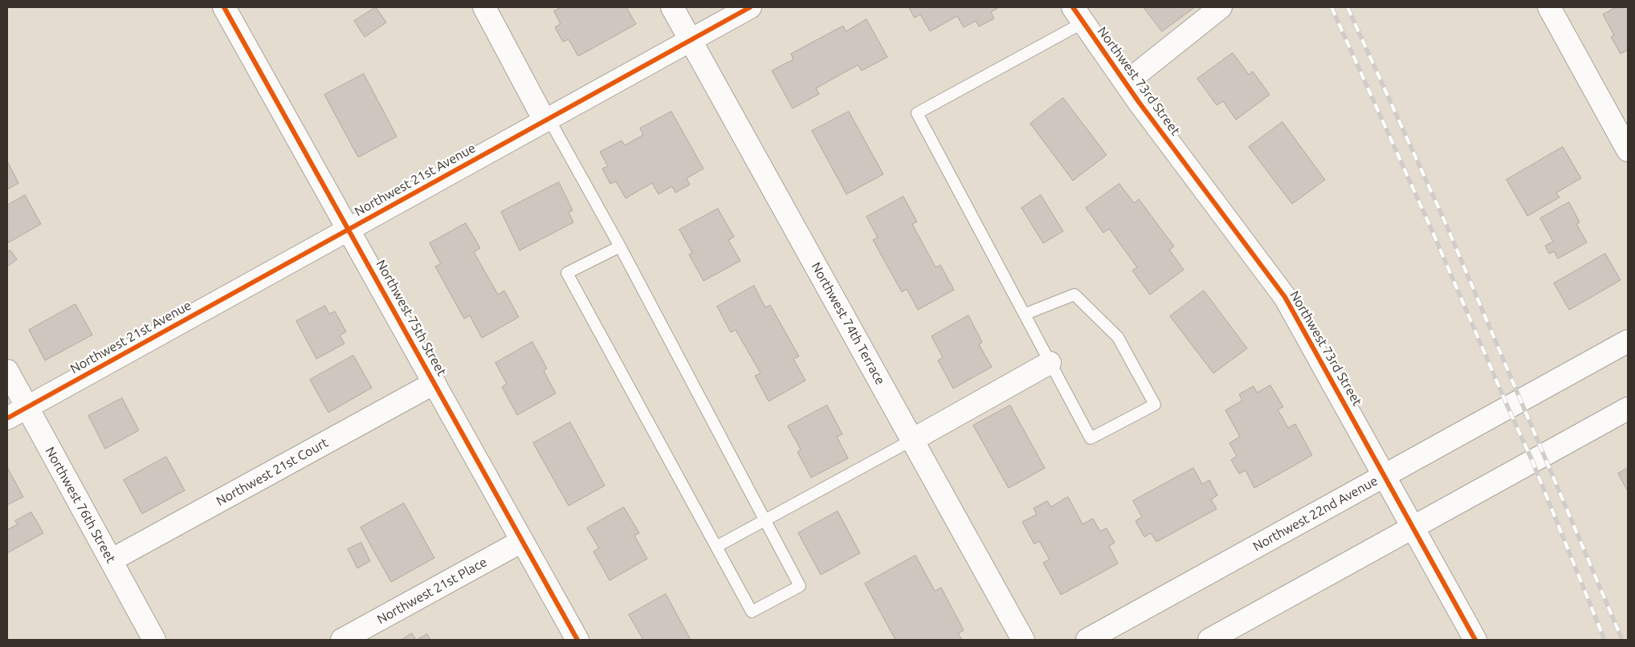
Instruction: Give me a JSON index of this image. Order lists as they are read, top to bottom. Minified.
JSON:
{"streets":{"street":["Northwest 73rd Street","Northwest 21st Avenue","Northwest 75th Street","Northwest 74th Terrace","Northwest 21st Court","Northwest 76th Street","Northwest 22nd Avenue","Northwest 21st Place"]},"crossings":[["Northwest 73rd Street","Northwest 22nd Avenue"],["Northwest 21st Avenue","Northwest 75th Street"],["Northwest 21st Avenue","Northwest 74th Terrace"],["Northwest 21st Avenue","Northwest 76th Street"],["Northwest 75th Street","Northwest 21st Court"],["Northwest 75th Street","Northwest 21st Place"],["Northwest 21st Court","Northwest 76th Street"]]}
